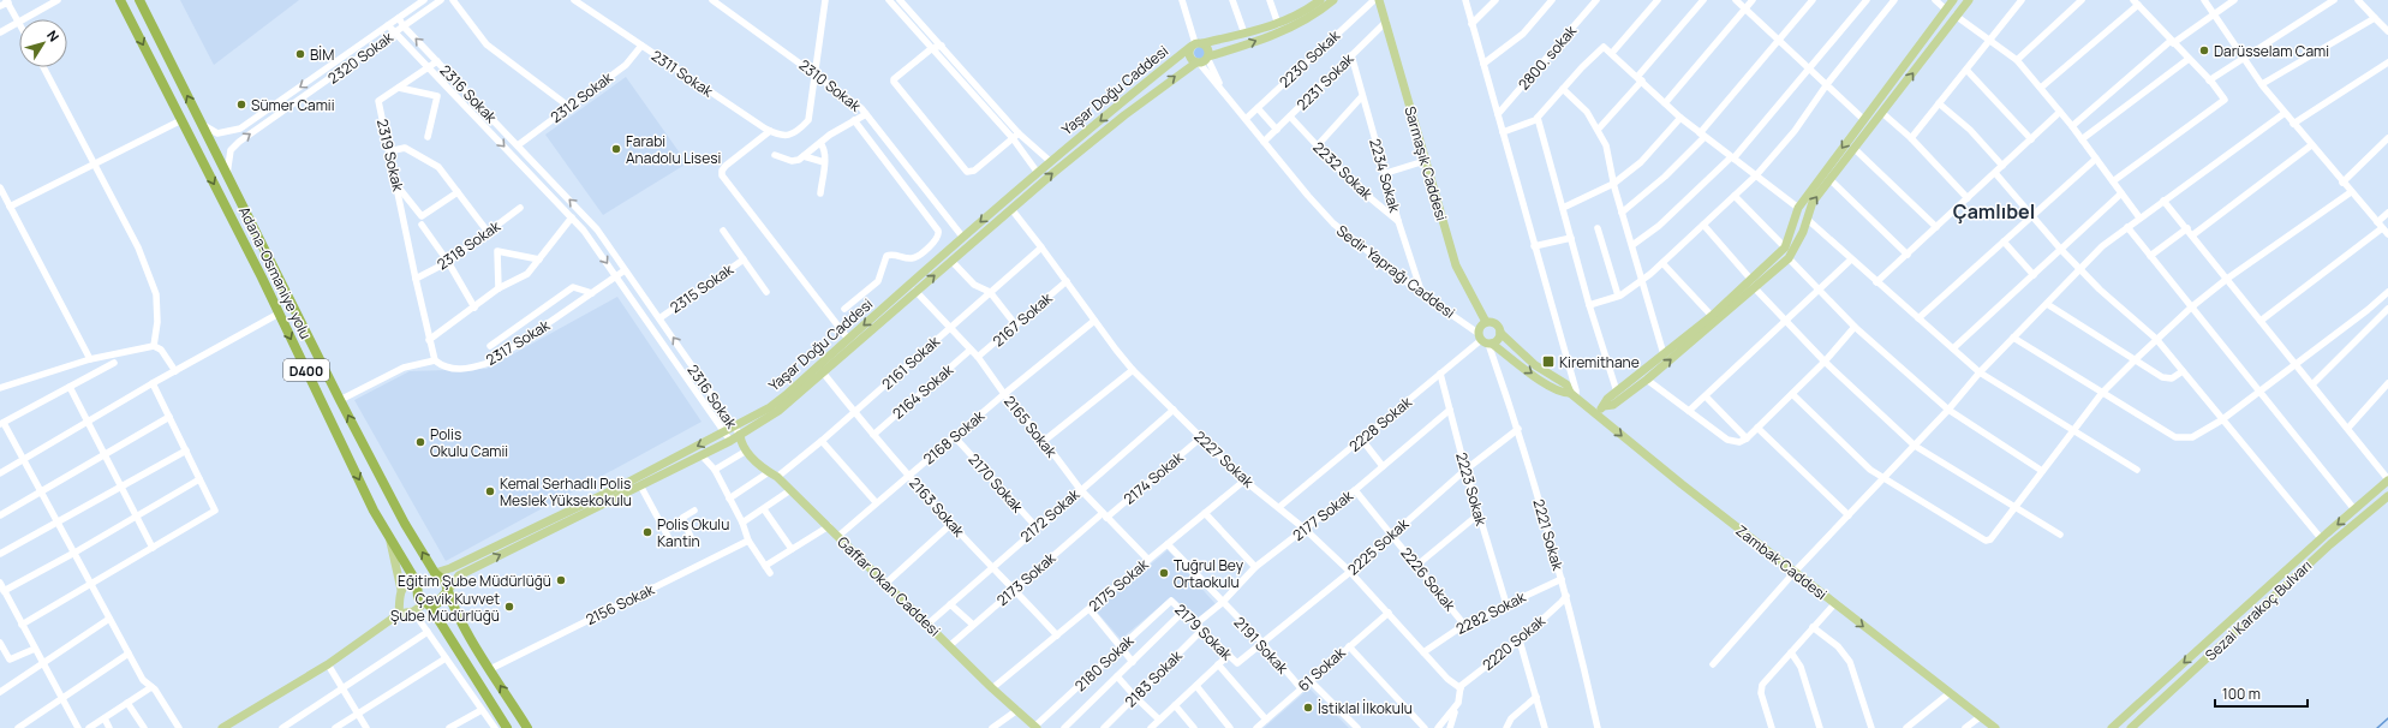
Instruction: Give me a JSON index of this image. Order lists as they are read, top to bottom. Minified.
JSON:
{"streets":{"highway":["Yaşar Doğu Caddesi","Adana-Osmaniye yolu","D400"],"main road":["2316 Sokak","Sarmaşık Caddesi","Zambak Caddesi","Gaffar Okan Caddesi","Sezai Karakoç Bulvarı"],"street":["2320 Sokak","2800. sokak","2230 Sokak","2311 Sokak","2231 Sokak","2310 Sokak","2312 Sokak","2319 Sokak","2232 Sokak","2234 Sokak","2318 Sokak","Sedir Yaprağı Caddesi","2315 Sokak","2167 Sokak","2317 Sokak","2161 Sokak","2164 Sokak","2228 Sokak","2165 Sokak","2168 Sokak","2227 Sokak","2174 Sokak","2170 Sokak","2223 Sokak","2163 Sokak","2172 Sokak","2177 Sokak","2221 Sokak","2225 Sokak","2173 Sokak","2226 Sokak","2175 Sokak","2156 Sokak","2282 Sokak","2179 Sokak","2220 Sokak","2191 Sokak","2180 Sokak","61 Sokak","2183 Sokak"]},"crossings":[["2320 Sokak","2316 Sokak"],["2320 Sokak","Adana-Osmaniye yolu"],["2230 Sokak","Sedir Yaprağı Caddesi"],["2311 Sokak","2310 Sokak"],["2311 Sokak","2312 Sokak"],["2231 Sokak","Sarmaşık Caddesi"],["2231 Sokak","2232 Sokak"],["2231 Sokak","2234 Sokak"],["2231 Sokak","Sedir Yaprağı Caddesi"],["2310 Sokak","Yaşar Doğu Caddesi"],["Yaşar Doğu Caddesi","2316 Sokak"],["Yaşar Doğu Caddesi","Adana-Osmaniye yolu"],["Yaşar Doğu Caddesi","2165 Sokak"],["Yaşar Doğu Caddesi","2227 Sokak"],["Yaşar Doğu Caddesi","2163 Sokak"],["2316 Sokak","2312 Sokak"],["2316 Sokak","2319 Sokak"],["2316 Sokak","2315 Sokak"],["2316 Sokak","2317 Sokak"],["2316 Sokak","Gaffar Okan Caddesi"],["2319 Sokak","2318 Sokak"],["Sarmaşık Caddesi","Sedir Yaprağı Caddesi"],["Sarmaşık Caddesi","2228 Sokak"],["Sarmaşık Caddesi","2221 Sokak"],["Sarmaşık Caddesi","Zambak Caddesi"],["2232 Sokak","2234 Sokak"],["2234 Sokak","Sedir Yaprağı Caddesi"],["Sedir Yaprağı Caddesi","2228 Sokak"],["Sedir Yaprağı Caddesi","2221 Sokak"],["Sedir Yaprağı Caddesi","Zambak Caddesi"],["Adana-Osmaniye yolu","2156 Sokak"],["2167 Sokak","2165 Sokak"],["2167 Sokak","2227 Sokak"],["2161 Sokak","2165 Sokak"],["2161 Sokak","2227 Sokak"],["2161 Sokak","2163 Sokak"],["2161 Sokak","Gaffar Okan Caddesi"],["2164 Sokak","2165 Sokak"],["2164 Sokak","2163 Sokak"],["2228 Sokak","2227 Sokak"],["2228 Sokak","2223 Sokak"],["2228 Sokak","2221 Sokak"],["2228 Sokak","Zambak Caddesi"],["2165 Sokak","2168 Sokak"],["2165 Sokak","2174 Sokak"],["2165 Sokak","2172 Sokak"],["2165 Sokak","2173 Sokak"],["2165 Sokak","2175 Sokak"],["2168 Sokak","2227 Sokak"],["2168 Sokak","2170 Sokak"],["2168 Sokak","2163 Sokak"],["2168 Sokak","Gaffar Okan Caddesi"],["2227 Sokak","2174 Sokak"],["2227 Sokak","2172 Sokak"],["2227 Sokak","2177 Sokak"],["2227 Sokak","2225 Sokak"],["2227 Sokak","2175 Sokak"],["2227 Sokak","2282 Sokak"],["2227 Sokak","2220 Sokak"],["2227 Sokak","61 Sokak"],["2174 Sokak","2173 Sokak"],["2170 Sokak","2172 Sokak"],["2223 Sokak","2177 Sokak"],["2223 Sokak","2225 Sokak"],["2223 Sokak","2282 Sokak"],["2163 Sokak","2172 Sokak"],["2163 Sokak","2173 Sokak"],["2163 Sokak","2175 Sokak"],["2172 Sokak","Gaffar Okan Caddesi"],["2177 Sokak","2226 Sokak"],["2177 Sokak","2179 Sokak"],["2177 Sokak","2191 Sokak"],["2221 Sokak","2225 Sokak"],["2221 Sokak","Zambak Caddesi"],["2221 Sokak","2282 Sokak"],["2221 Sokak","2220 Sokak"],["2225 Sokak","2226 Sokak"],["2225 Sokak","2179 Sokak"],["2225 Sokak","2191 Sokak"],["2173 Sokak","Gaffar Okan Caddesi"],["2226 Sokak","2282 Sokak"],["2175 Sokak","Gaffar Okan Caddesi"],["2175 Sokak","2191 Sokak"],["Gaffar Okan Caddesi","2180 Sokak"],["2179 Sokak","2180 Sokak"],["2179 Sokak","2183 Sokak"],["2191 Sokak","61 Sokak"]],"one_way":["Zambak Caddesi"],"districts":["Çamlıbel"],"places":{"other":["Darüsselam Cami","BİM","Sümer Camii","Farabi Anadolu Lisesi","Polis Okulu Camii","Kemal Serhadlı Polis Meslek Yüksekokulu","Polis Okulu Kantin","Tuğrul Bey Ortaokulu","Eğitim Şube Müdürlüğü","Çevik Kuvvet Şube Müdürlüğü","İstiklal İlkokulu"],"transit":["Kiremithane"]},"scale_bar":"100 m","north":"top right"}
